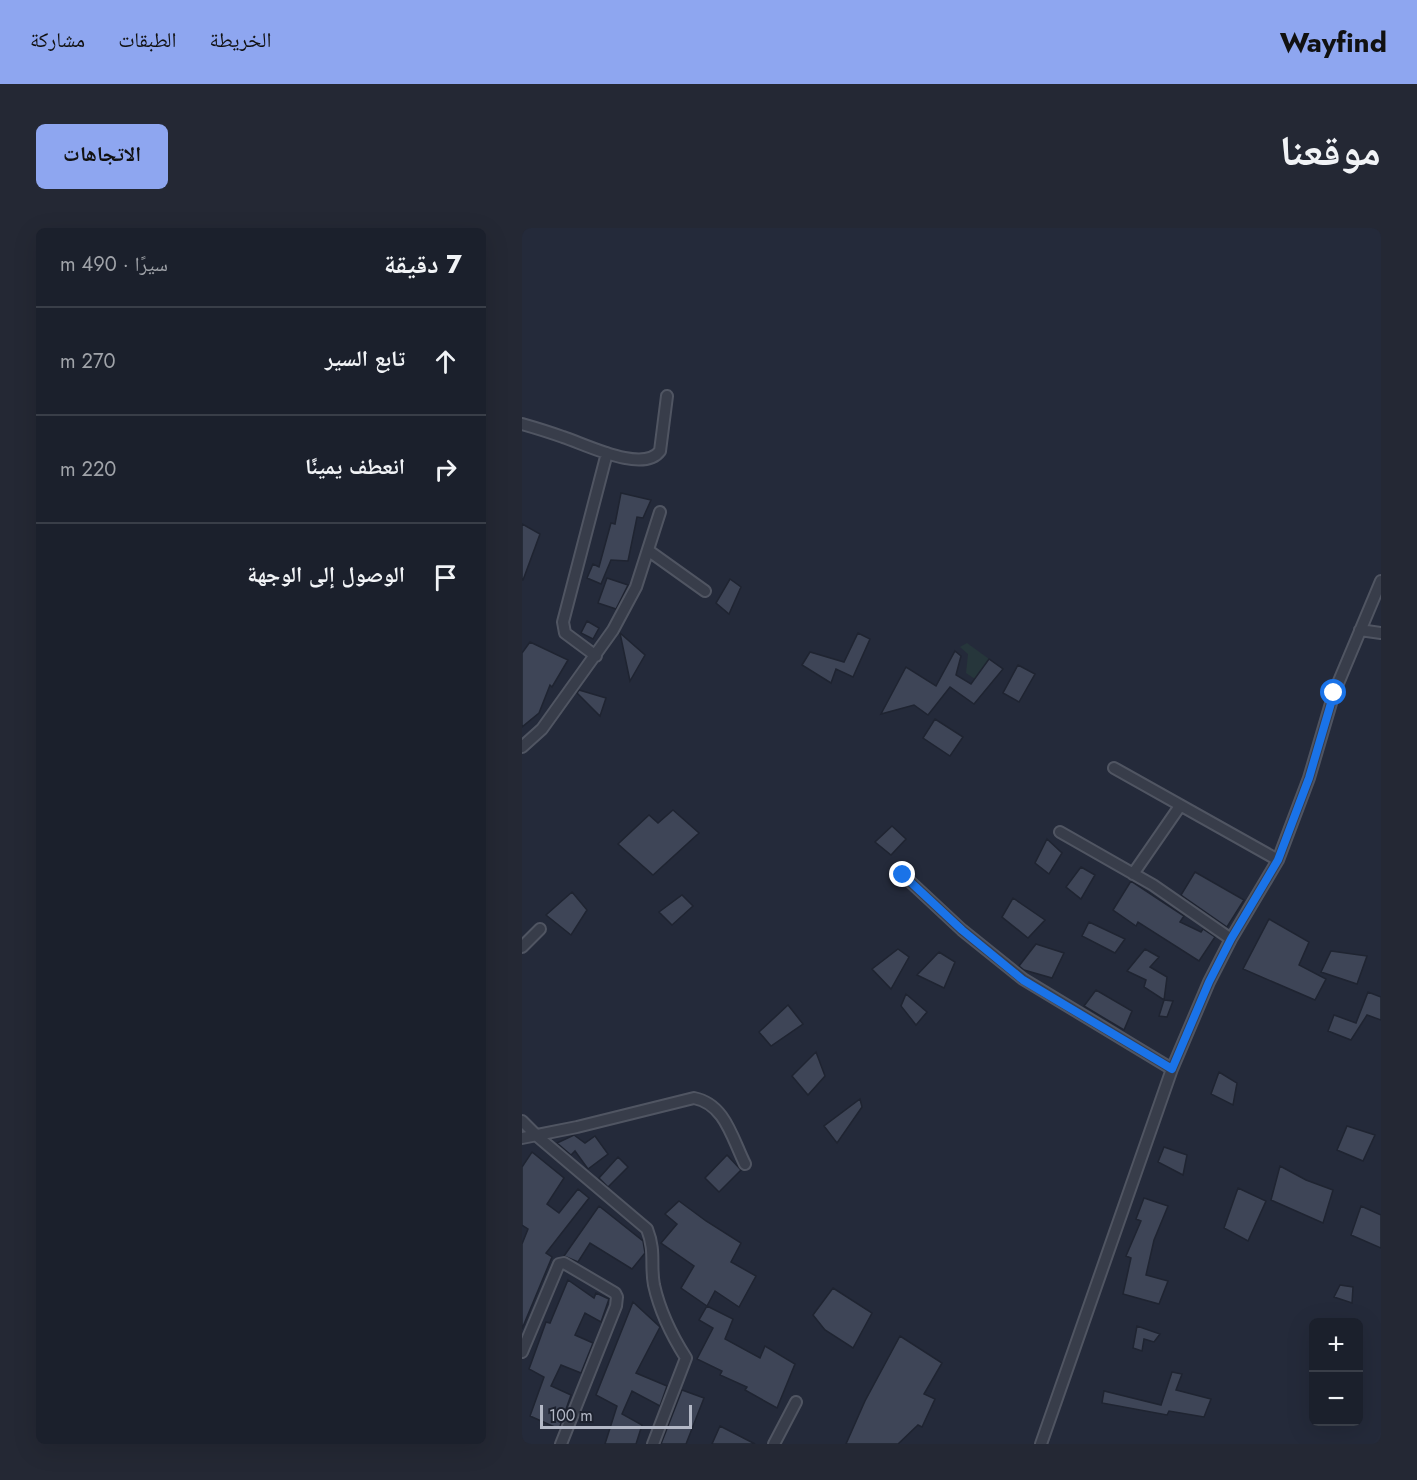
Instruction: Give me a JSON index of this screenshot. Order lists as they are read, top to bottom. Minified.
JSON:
{"scale_bar":"100 m","page":{"header":"Wayfind","nav":["الخريطة","الطبقات","مشاركة"],"title":"موقعنا","buttons":"الاتجاهات","heading":["7 دقيقة","سيرًا · 490 m"],"list":[["تابع السير","270 m"],["انعطف يمينًا","220 m"],"الوصول إلى الوجهة"],"map_buttons":["+","−"],"scale":"100 m"}}
